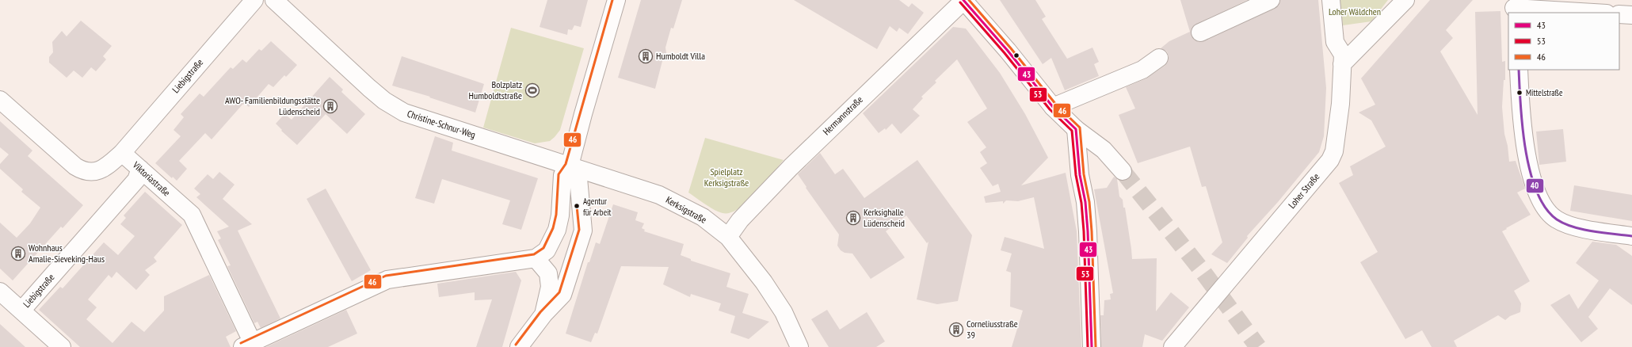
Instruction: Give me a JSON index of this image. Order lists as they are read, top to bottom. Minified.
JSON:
{"streets":{"street":["Liebigstraße","Hermannstraße","Christine-Schnur-Weg","Viktoriastraße","Loher Straße","Kerksigstraße"]},"crossings":[["Liebigstraße","Viktoriastraße"],["Hermannstraße","Kerksigstraße"],["Christine-Schnur-Weg","Kerksigstraße"]],"parks":["Loher Wäldchen","Spielplatz Kerksigstraße"],"places":{"building":["Humboldt Villa","AWO- Familienbildungsstätte Lüdenscheid","Kerksighalle Lüdenscheid","Wohnhaus Amalie-Sieveking-Haus","Corneliusstraße 39"],"sports":["Bolzplatz Humboldtstraße"],"other":["Mittelstraße","Agentur für Arbeit"]},"lines":["transit line 43","transit line 46","transit line 53","transit line 40"],"legend":["43","53","46"]}
